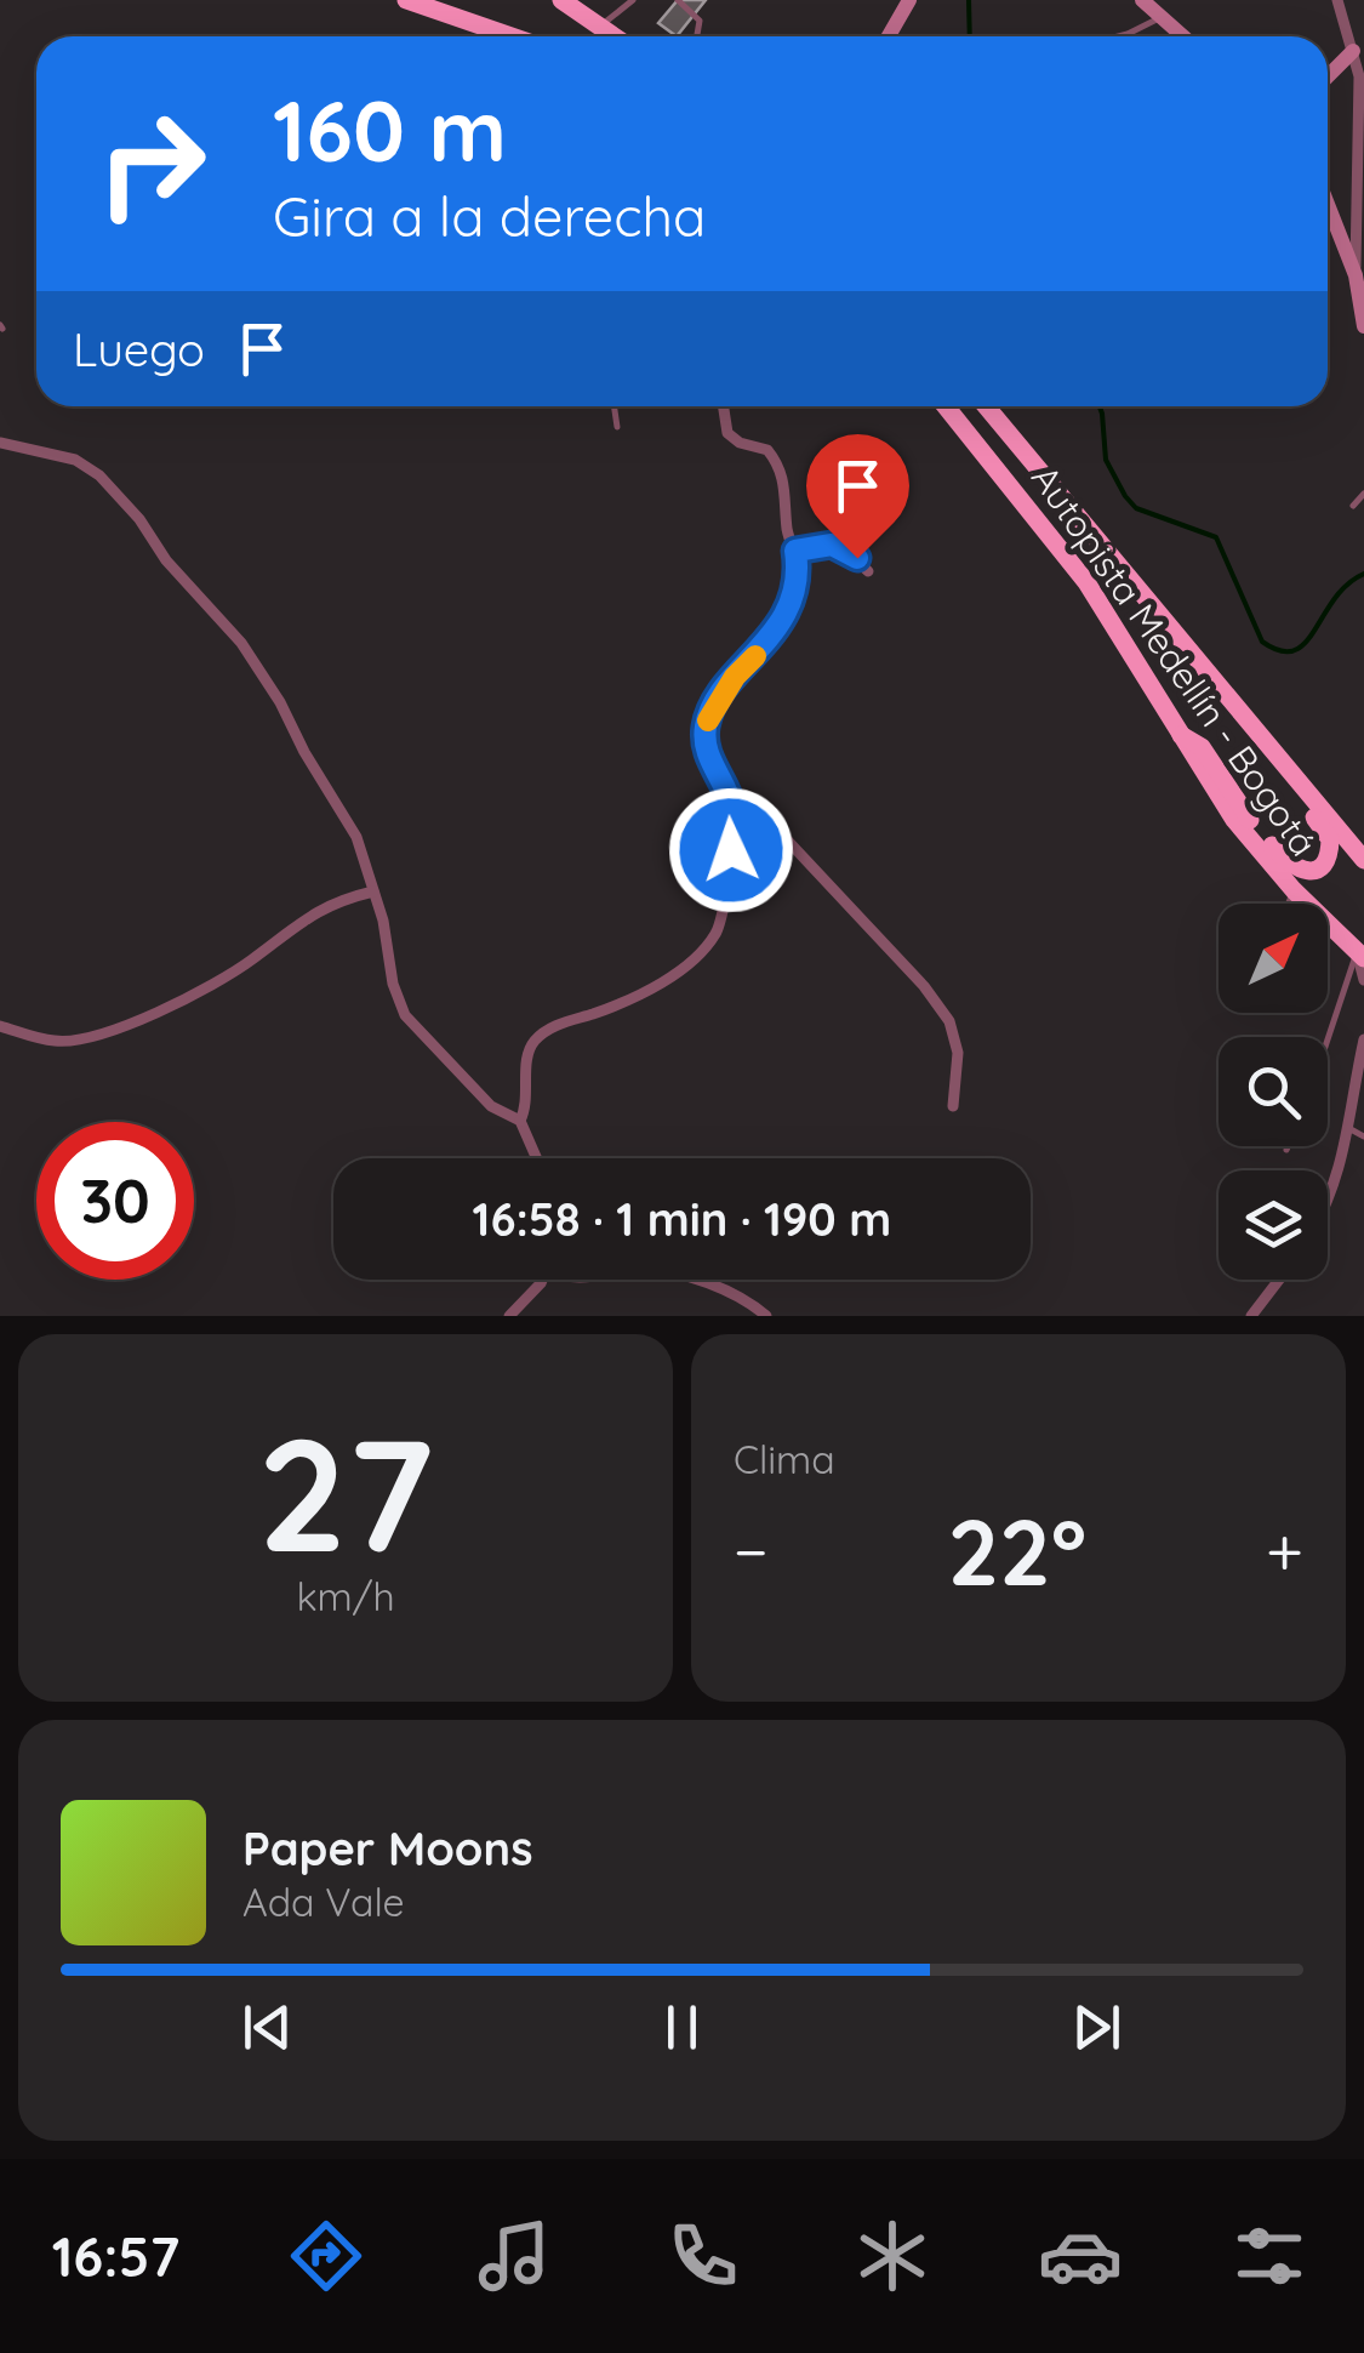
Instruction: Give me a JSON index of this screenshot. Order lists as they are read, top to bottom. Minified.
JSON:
{"streets":{"highway":["Autopista Medellín - Bogotá"]},"north":"top right","page":{"turn":["160 m","Gira a la derecha"],"then":"Luego","limit":"30","trip":"16:58 · 1 min · 190 m","tile":[["27","km/h"],"Clima"],"heat":["−","22°","+"],"song":["Paper Moons","Ada Vale"],"tabs":"16:57"}}
